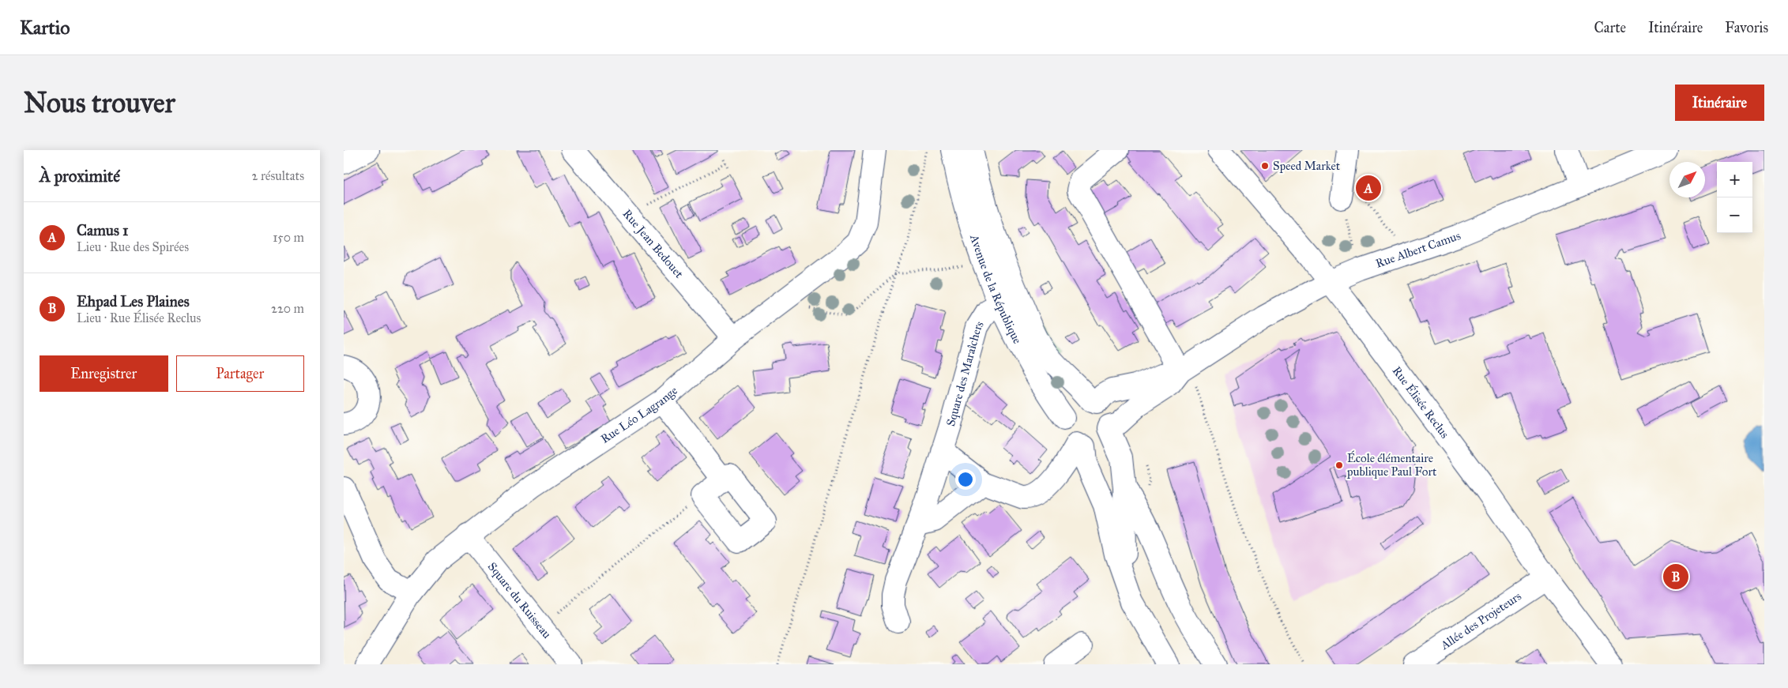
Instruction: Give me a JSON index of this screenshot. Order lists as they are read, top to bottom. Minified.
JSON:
{"streets":{"street":["Rue Jean Bedouet","Rue Albert Camus","Avenue de la République","Square des Maraîchers","Rue Élisée Reclus","Rue Léo Lagrange","Square du Ruisseau","Allée des Projeteurs"]},"crossings":[["Rue Jean Bedouet","Rue Léo Lagrange"],["Rue Albert Camus","Avenue de la République"],["Rue Albert Camus","Rue Élisée Reclus"],["Avenue de la République","Square des Maraîchers"],["Rue Élisée Reclus","Allée des Projeteurs"],["Rue Léo Lagrange","Square du Ruisseau"]],"places":["Speed Market","École élémentaire publique Paul Fort"],"north":"top right","page":{"header":"Kartio","nav":["Carte","Itinéraire","Favoris"],"buttons":["Itinéraire",["Enregistrer","Partager"]],"title":"Nous trouver","heading":["À proximité","2 résultats"],"map_buttons":["+","−"],"pins":["A","B"],"list":[{"mark":"A","name":"Camus 1","note":"Lieu · Rue des Spirées","value":"150 m"},{"mark":"B","name":"Ehpad Les Plaines","note":"Lieu · Rue Élisée Reclus","value":"220 m"}]}}
